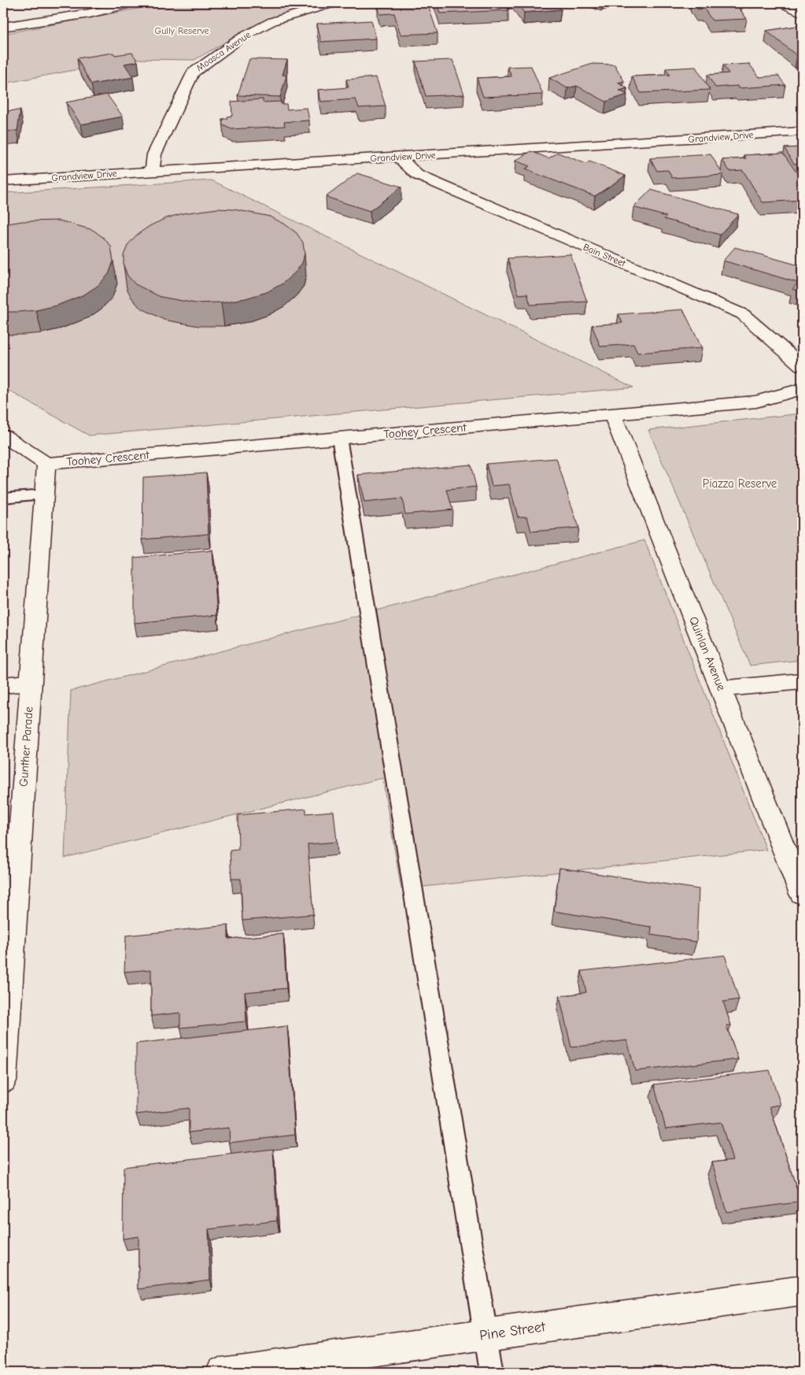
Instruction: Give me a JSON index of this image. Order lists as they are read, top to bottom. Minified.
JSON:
{"streets":{"street":["Moasca Avenue","Grandview Drive","Bain Street","Toohey Crescent","Quinlan Avenue","Gunther Parade","Pine Street"]},"crossings":[["Moasca Avenue","Grandview Drive"],["Grandview Drive","Bain Street"],["Toohey Crescent","Quinlan Avenue"],["Toohey Crescent","Gunther Parade"]],"parks":["Gully Reserve","Piazza Reserve"]}
